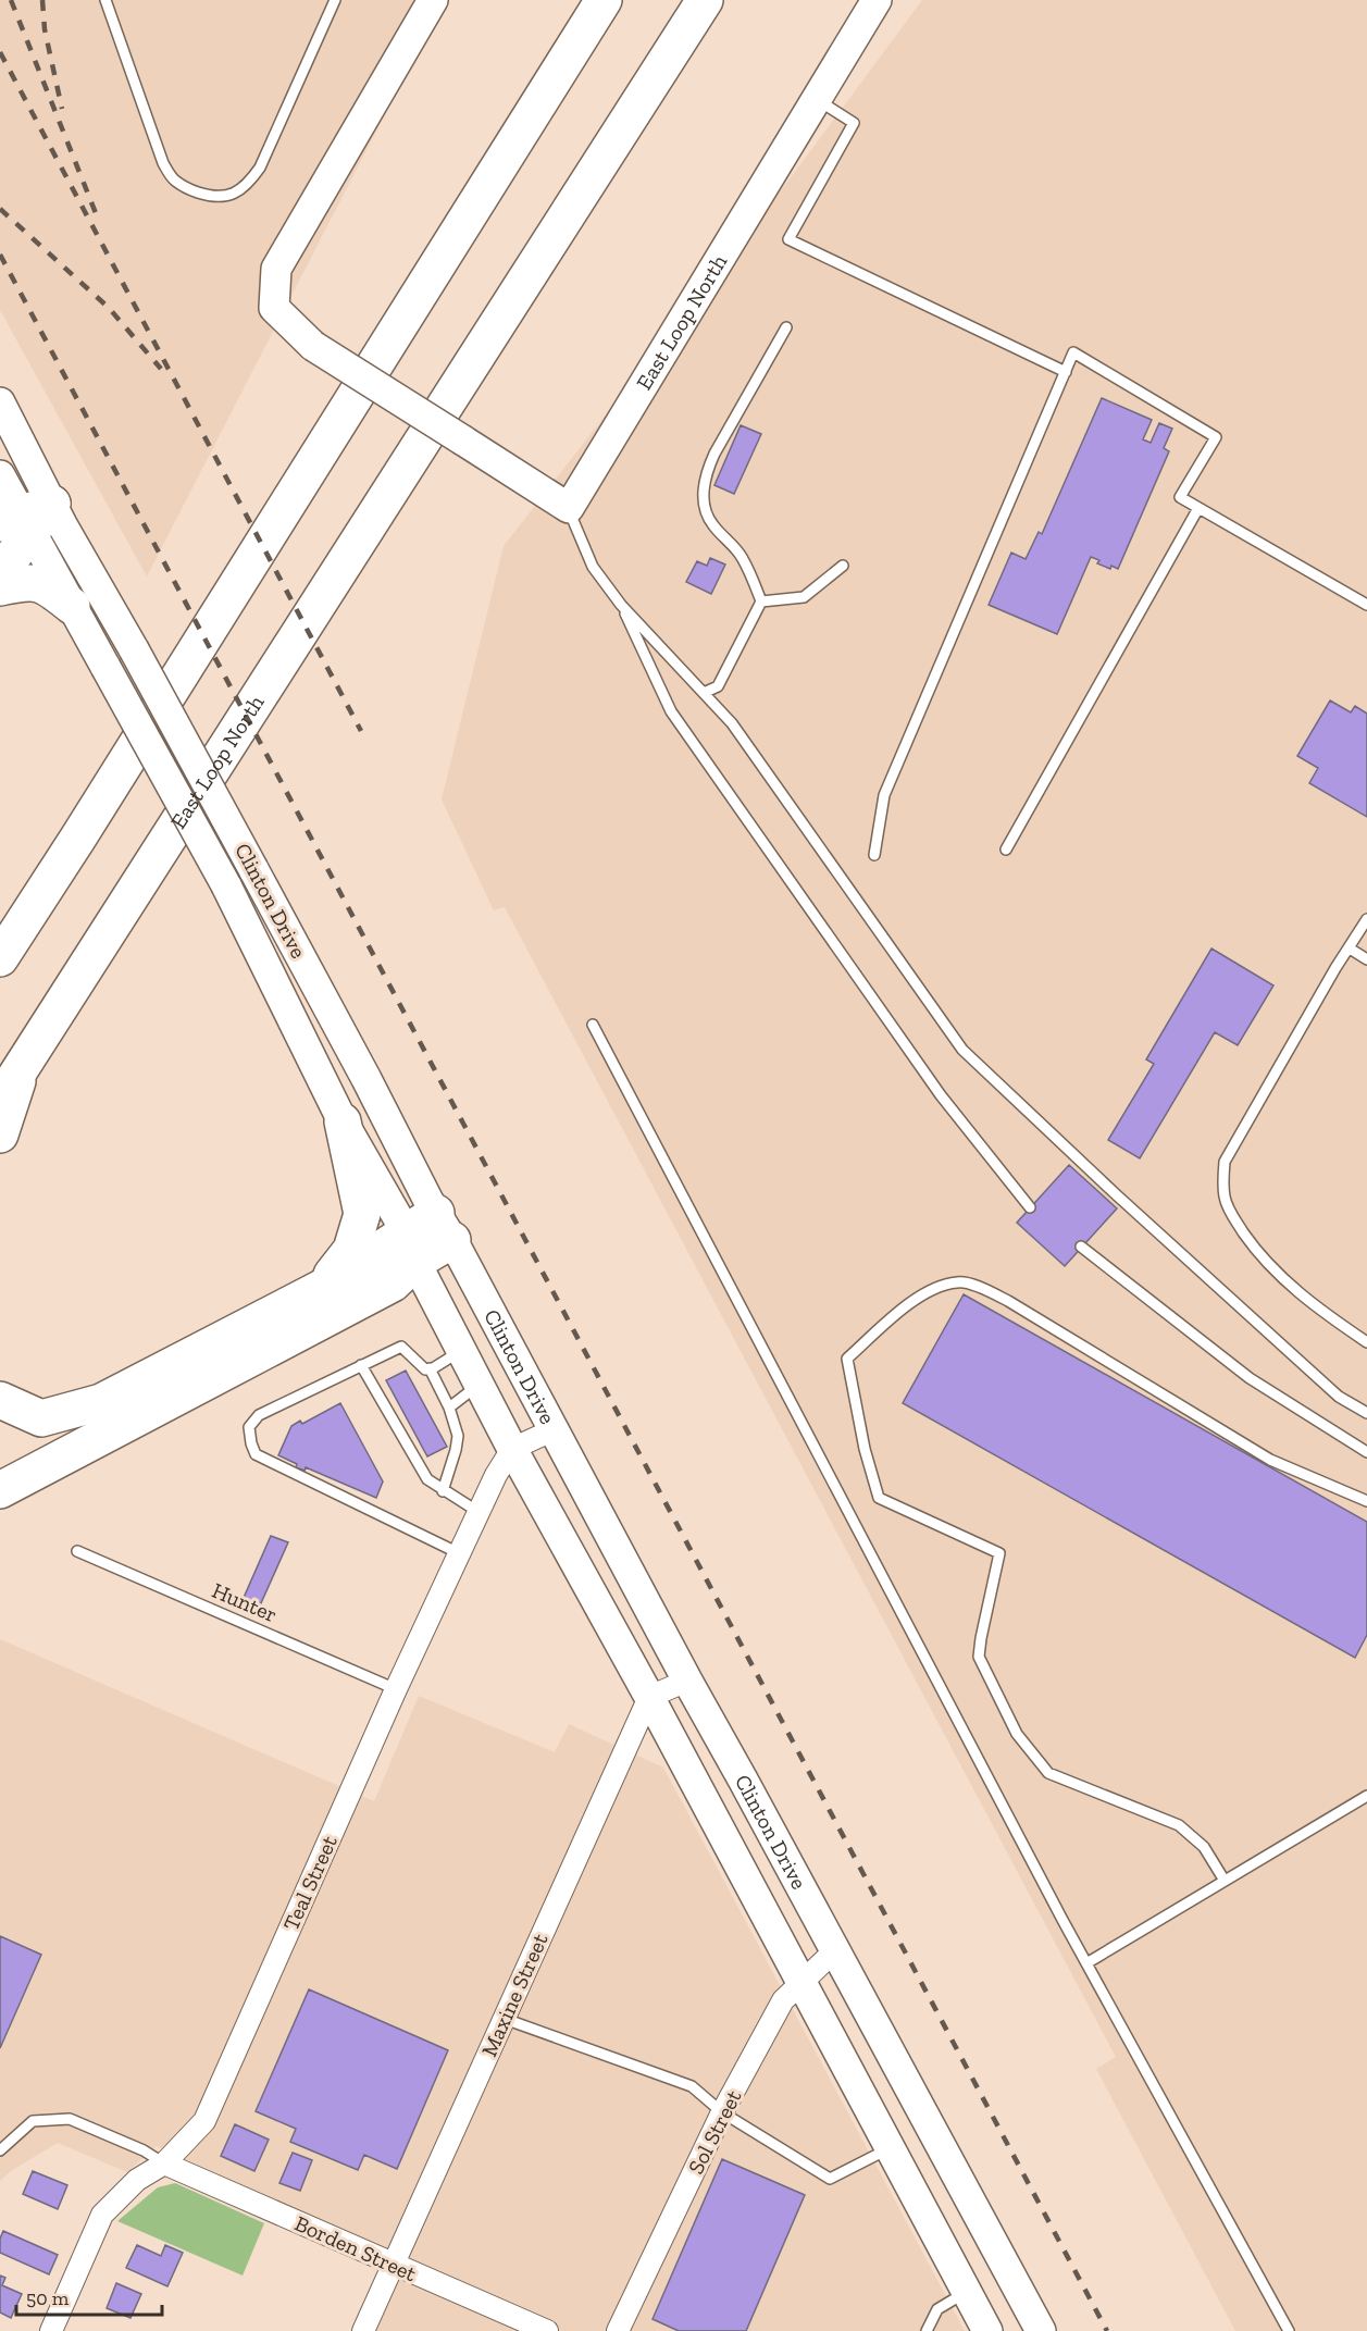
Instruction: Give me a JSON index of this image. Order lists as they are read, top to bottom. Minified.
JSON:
{"streets":{"highway":["East Loop North"],"main road":["Clinton Drive"],"street":["Teal Street","Maxine Street","Sol Street","Borden Street"],"lane":["Hunter"]},"crossings":[["Clinton Drive","Teal Street"],["Clinton Drive","Maxine Street"],["Clinton Drive","Sol Street"],["Hunter","Teal Street"],["Teal Street","Borden Street"],["Maxine Street","Borden Street"]],"scale_bar":"50 m"}
